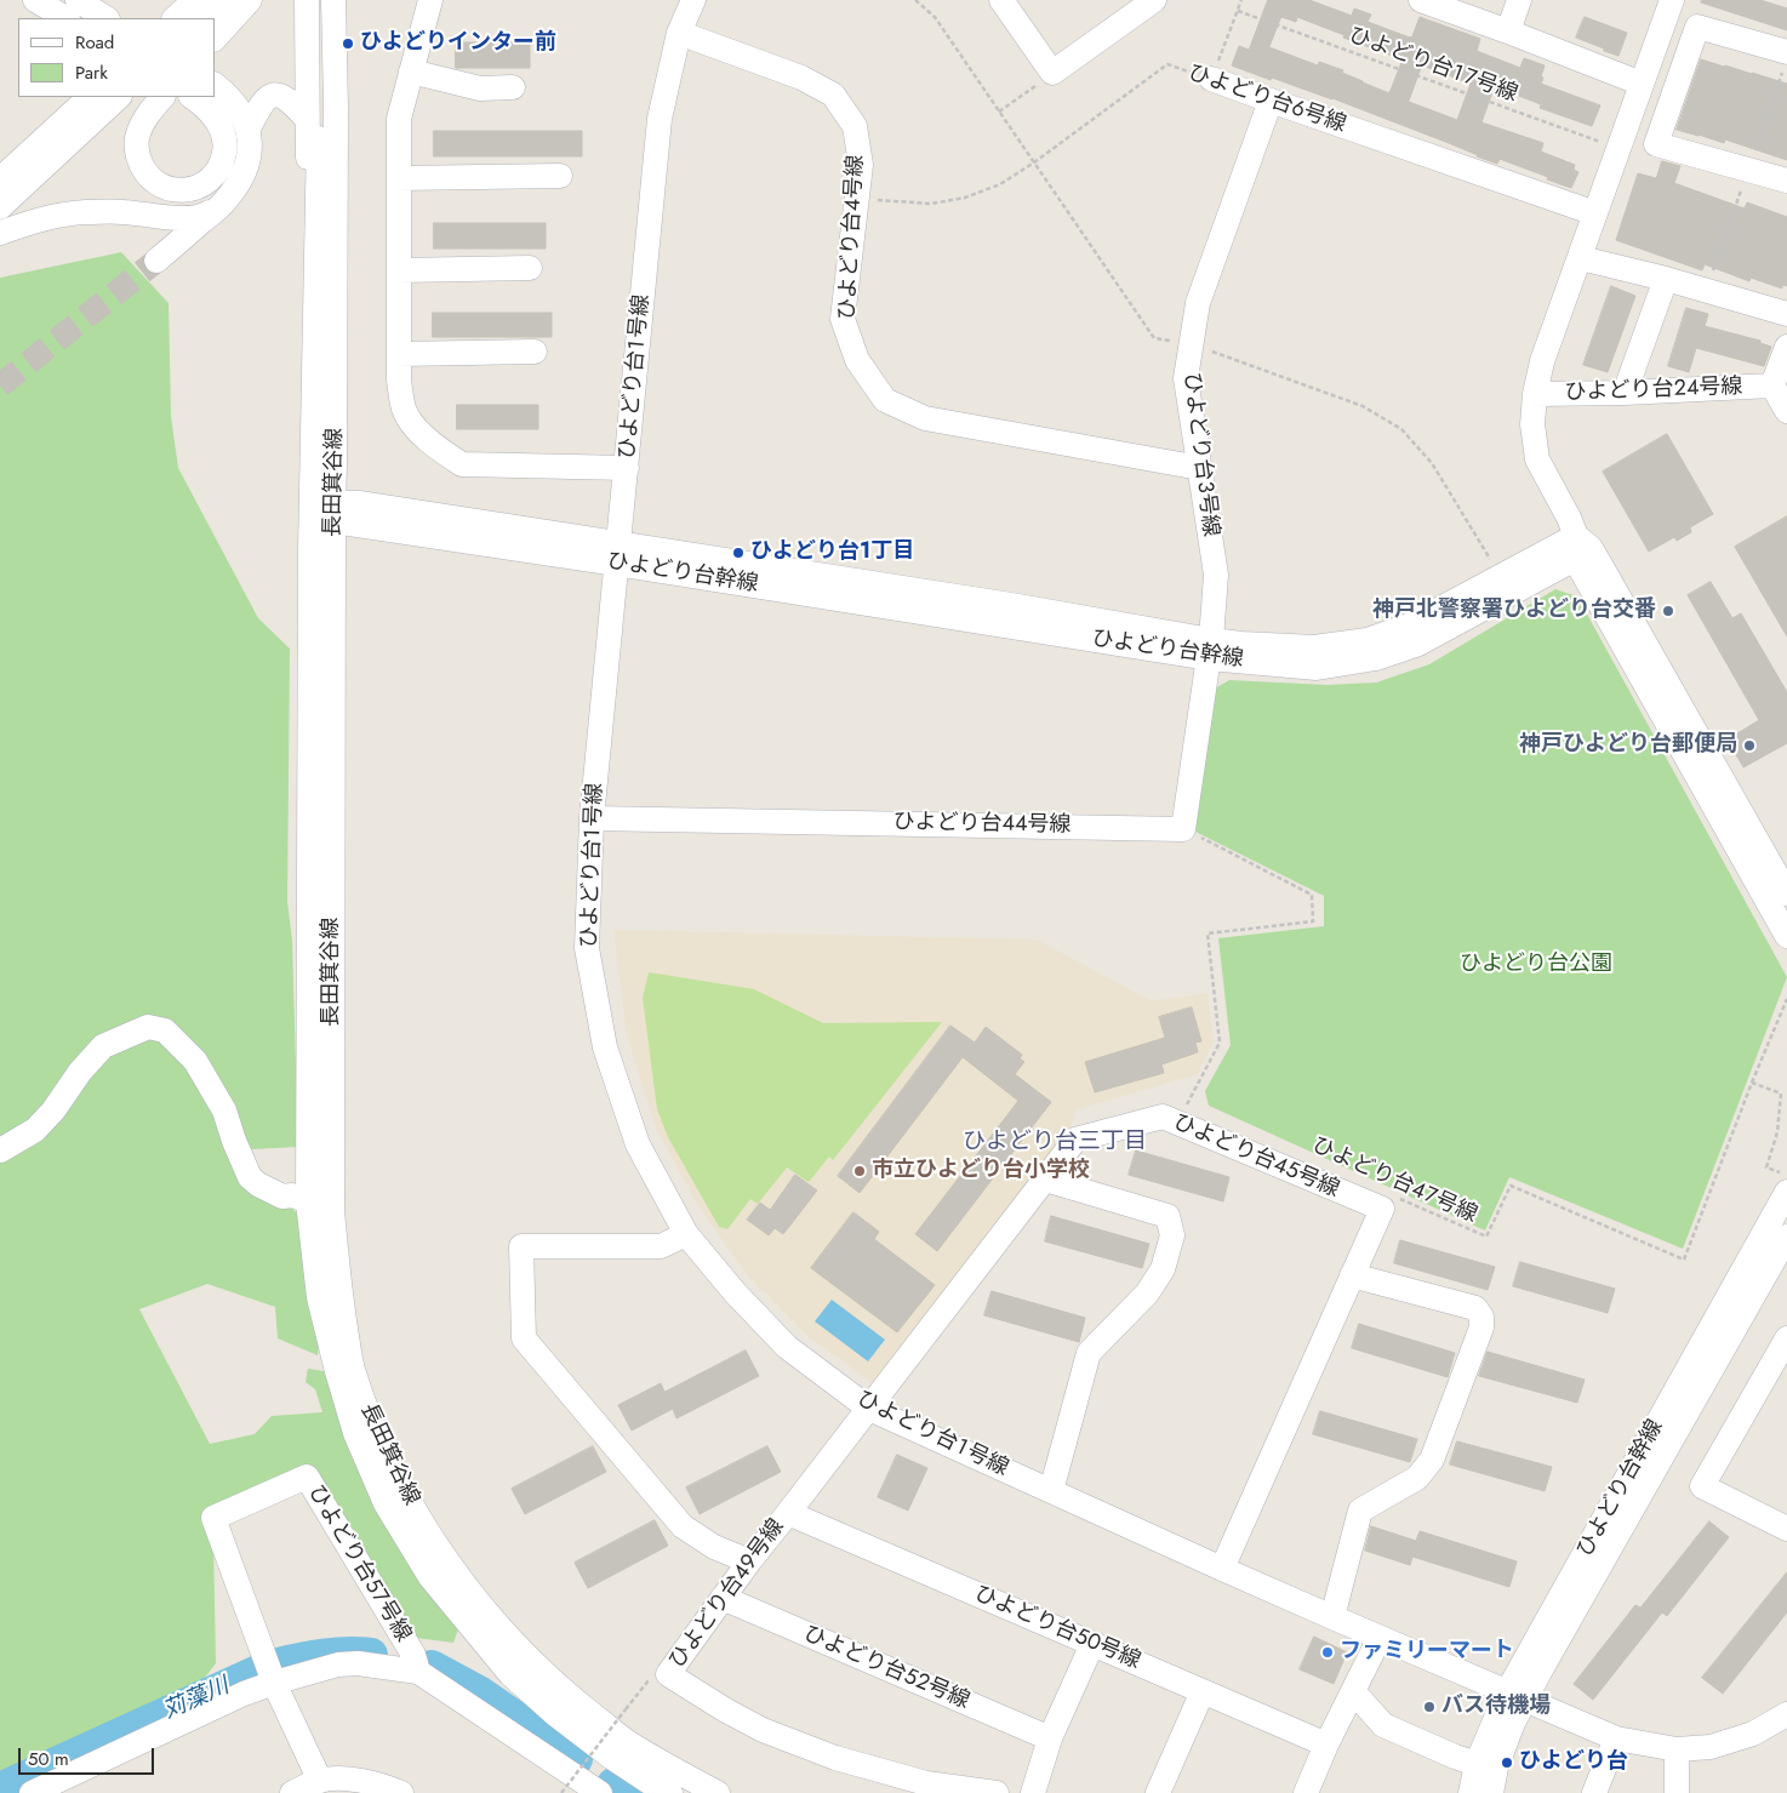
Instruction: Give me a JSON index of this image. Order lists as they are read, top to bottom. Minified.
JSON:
{"streets":{"street":["ひよどり台６号線","ひよどり台４号線","ひよどり台１号線","ひよどり台２４号線","ひよどり台３号線","長田箕谷線","ひよどり台幹線","ひよどり台４４号線","ひよどり台４５号線","ひよどり台５７号線","ひよどり台４９号線","ひよどり台５０号線","ひよどり台５２号線"],"path":["ひよどり台１７号線","ひよどり台４７号線"]},"crossings":[["ひよどり台６号線","ひよどり台４号線"],["ひよどり台６号線","ひよどり台３号線"],["ひよどり台４号線","ひよどり台１号線"],["ひよどり台４号線","ひよどり台３号線"],["ひよどり台１号線","ひよどり台幹線"],["ひよどり台１号線","ひよどり台４４号線"],["ひよどり台１号線","ひよどり台４５号線"],["ひよどり台１号線","ひよどり台４９号線"],["ひよどり台３号線","ひよどり台幹線"],["長田箕谷線","ひよどり台幹線"],["ひよどり台４５号線","ひよどり台４９号線"],["ひよどり台４９号線","ひよどり台５０号線"],["ひよどり台４９号線","ひよどり台５２号線"]],"districts":["ひよどり台三丁目"],"water":["苅藻川"],"parks":["ひよどり台公園"],"places":["ひよどりインター前","ひよどり台1丁目","神戸北警察署ひよどり台交番","神戸ひよどり台郵便局","市立ひよどり台小学校","ファミリーマート","バス待機場","ひよどり台"],"legend":["Road","Park"],"scale_bar":"50 m"}
